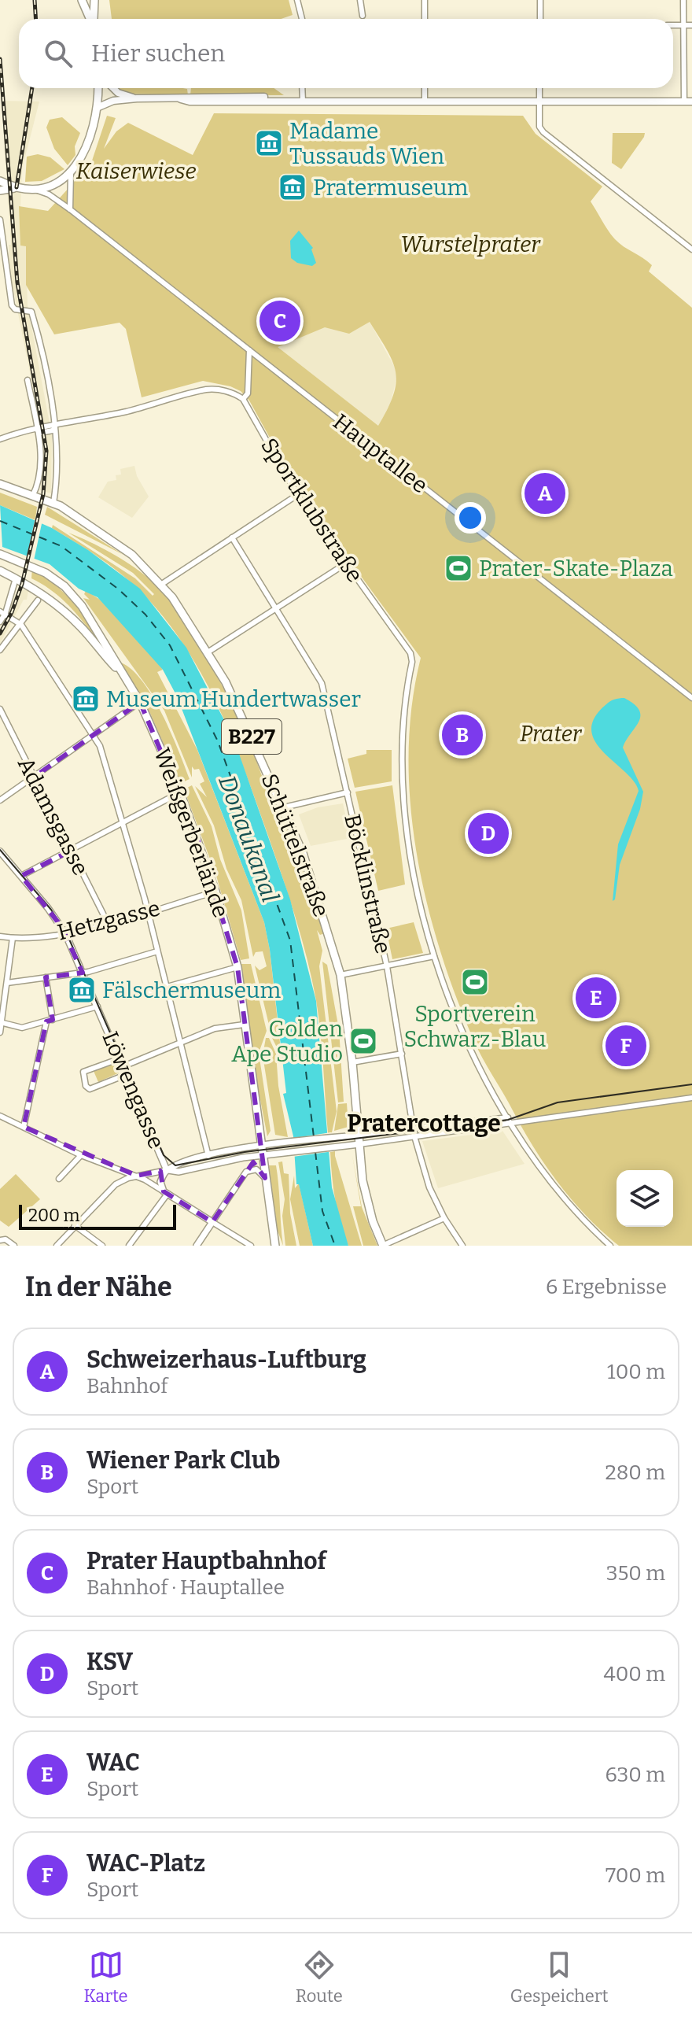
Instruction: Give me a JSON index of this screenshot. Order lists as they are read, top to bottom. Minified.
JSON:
{"streets":{"main road":["B227","Weißgerberlände","Schüttelstraße"],"street":["Hauptallee","Sportklubstraße","Adamsgasse","Böcklinstraße","Hetzgasse","Löwengasse"]},"crossings":[["Adamsgasse","Hetzgasse"],["Weißgerberlände","Hetzgasse"],["Hetzgasse","Löwengasse"]],"districts":["Pratercottage"],"water":["Donaukanal"],"parks":["Kaiserwiese","Wurstelprater","Prater"],"places":{"museum":["Madame Tussauds Wien","Pratermuseum","Museum Hundertwasser","Fälschermuseum"],"sports":["Prater-Skate-Plaza","Sportverein Schwarz-Blau","Golden Ape Studio"]},"scale_bar":"200 m","page":{"search":"Hier suchen","pins":["C","A","B","D","E","F"],"scale":"200 m","heading":["In der Nähe","6 Ergebnisse"],"list":[{"mark":"A","name":"Schweizerhaus-Luftburg","note":"Bahnhof","value":"100 m"},{"mark":"B","name":"Wiener Park Club","note":"Sport","value":"280 m"},{"mark":"C","name":"Prater Hauptbahnhof","note":"Bahnhof · Hauptallee","value":"350 m"},{"mark":"D","name":"KSV","note":"Sport","value":"400 m"},{"mark":"E","name":"WAC","note":"Sport","value":"630 m"},{"mark":"F","name":"WAC-Platz","note":"Sport","value":"700 m"}],"nav":["Karte","Route","Gespeichert"]}}
